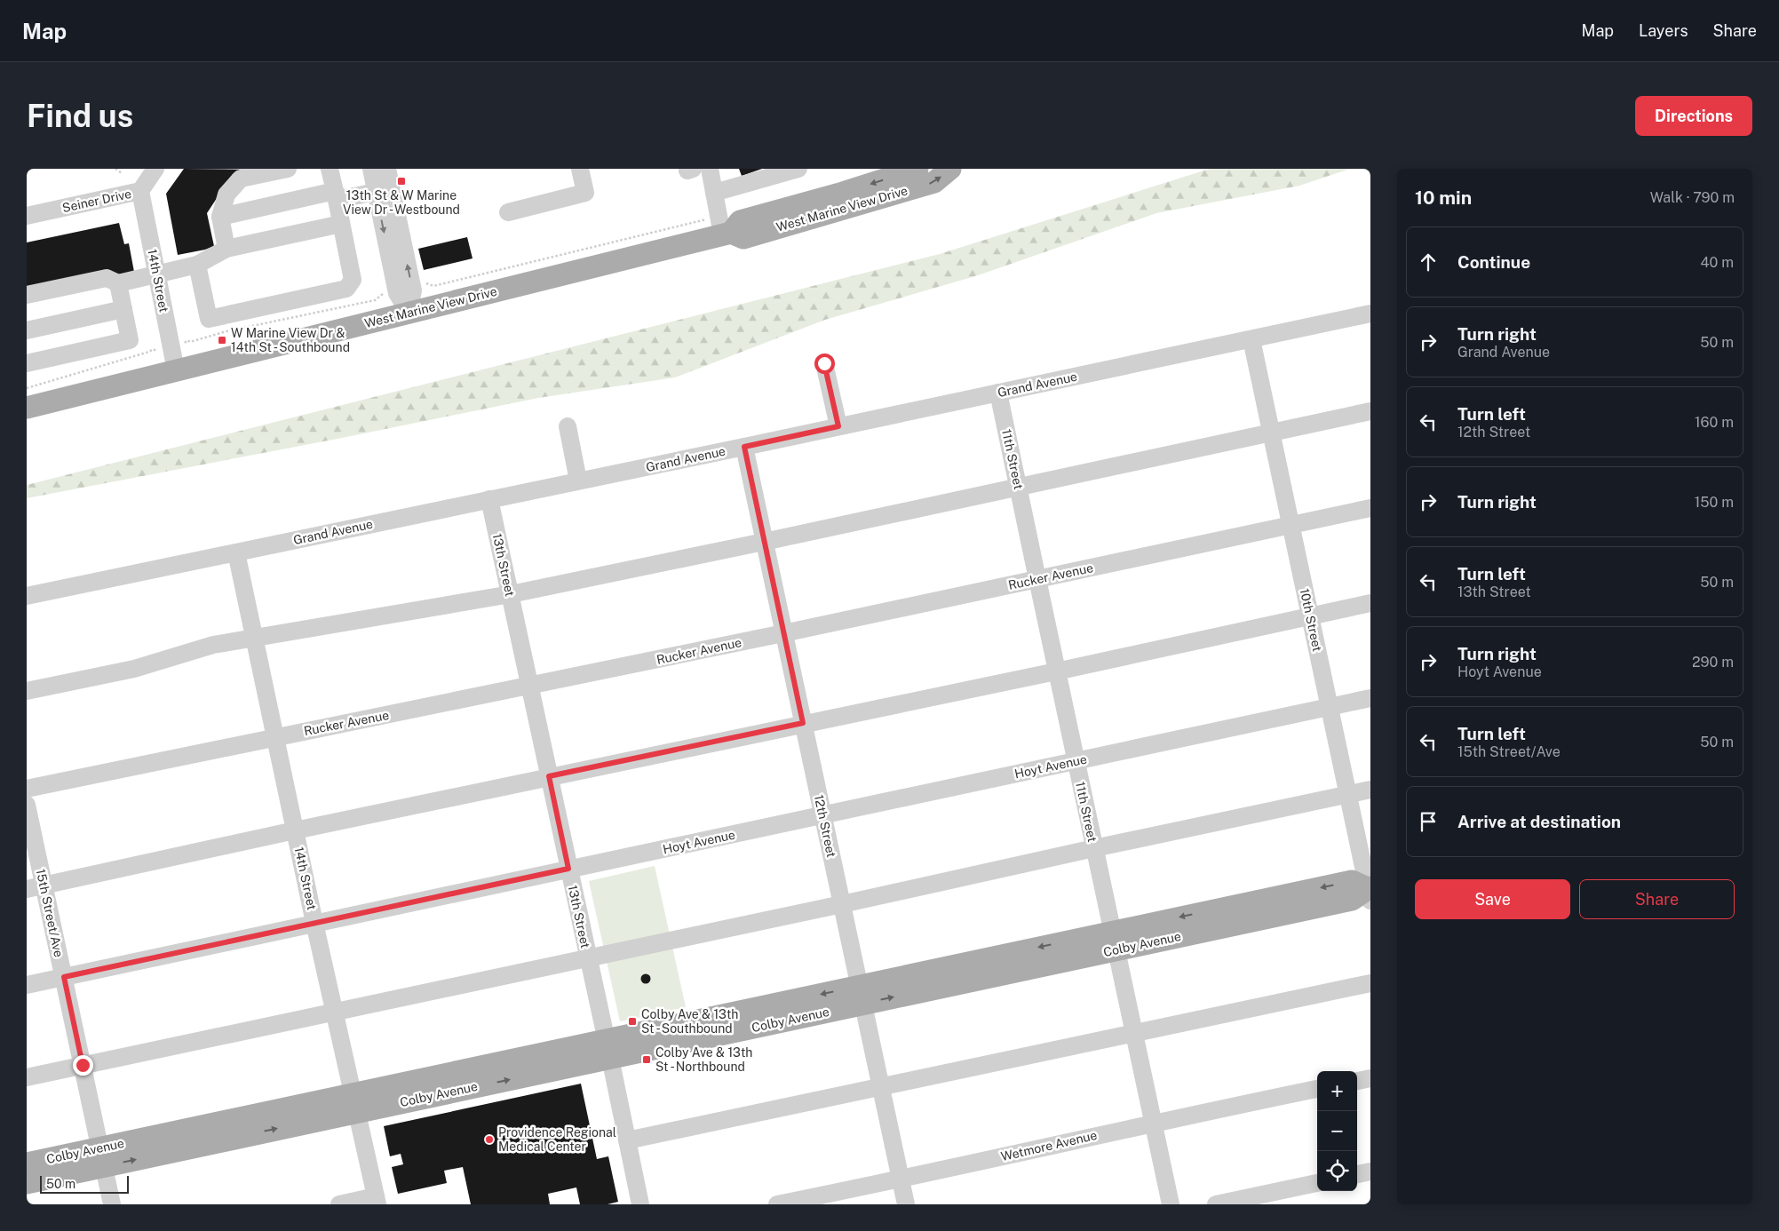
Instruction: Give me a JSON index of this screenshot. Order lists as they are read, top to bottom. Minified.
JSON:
{"streets":{"main road":["West Marine View Drive","Colby Avenue"],"street":["Seiner Drive","14th Street","Grand Avenue","11th Street","13th Street","Rucker Avenue","10th Street","Hoyt Avenue","12th Street","15th Street/Ave","Wetmore Avenue"]},"crossings":[["Seiner Drive","14th Street"],["West Marine View Drive","14th Street"],["14th Street","Grand Avenue"],["14th Street","Rucker Avenue"],["14th Street","Hoyt Avenue"],["14th Street","Colby Avenue"],["Grand Avenue","11th Street"],["Grand Avenue","13th Street"],["Grand Avenue","10th Street"],["Grand Avenue","12th Street"],["11th Street","Rucker Avenue"],["11th Street","Hoyt Avenue"],["11th Street","Colby Avenue"],["11th Street","Wetmore Avenue"],["13th Street","Rucker Avenue"],["13th Street","Hoyt Avenue"],["13th Street","Colby Avenue"],["Rucker Avenue","10th Street"],["Rucker Avenue","12th Street"],["10th Street","Hoyt Avenue"],["10th Street","Colby Avenue"],["Hoyt Avenue","12th Street"],["Hoyt Avenue","15th Street/Ave"],["12th Street","Colby Avenue"],["12th Street","Wetmore Avenue"],["15th Street/Ave","Colby Avenue"]],"places":{"transit":["13th St & W Marine View Dr - Westbound","W Marine View Dr & 14th St - Southbound","Colby Ave & 13th St - Southbound","Colby Ave & 13th St - Northbound"],"other":["Providence Regional Medical Center"]},"scale_bar":"50 m","page":{"header":"Map","nav":["Map","Layers","Share"],"buttons":["Directions",["Save","Share"]],"title":"Find us","heading":["10 min","Walk · 790 m"],"list":[["Continue","40 m"],["Turn right","Grand Avenue","50 m"],["Turn left","12th Street","160 m"],["Turn right","150 m"],["Turn left","13th Street","50 m"],["Turn right","Hoyt Avenue","290 m"],["Turn left","15th Street/Ave","50 m"],"Arrive at destination"],"map_buttons":["+","−"],"scale":"50 m"}}
